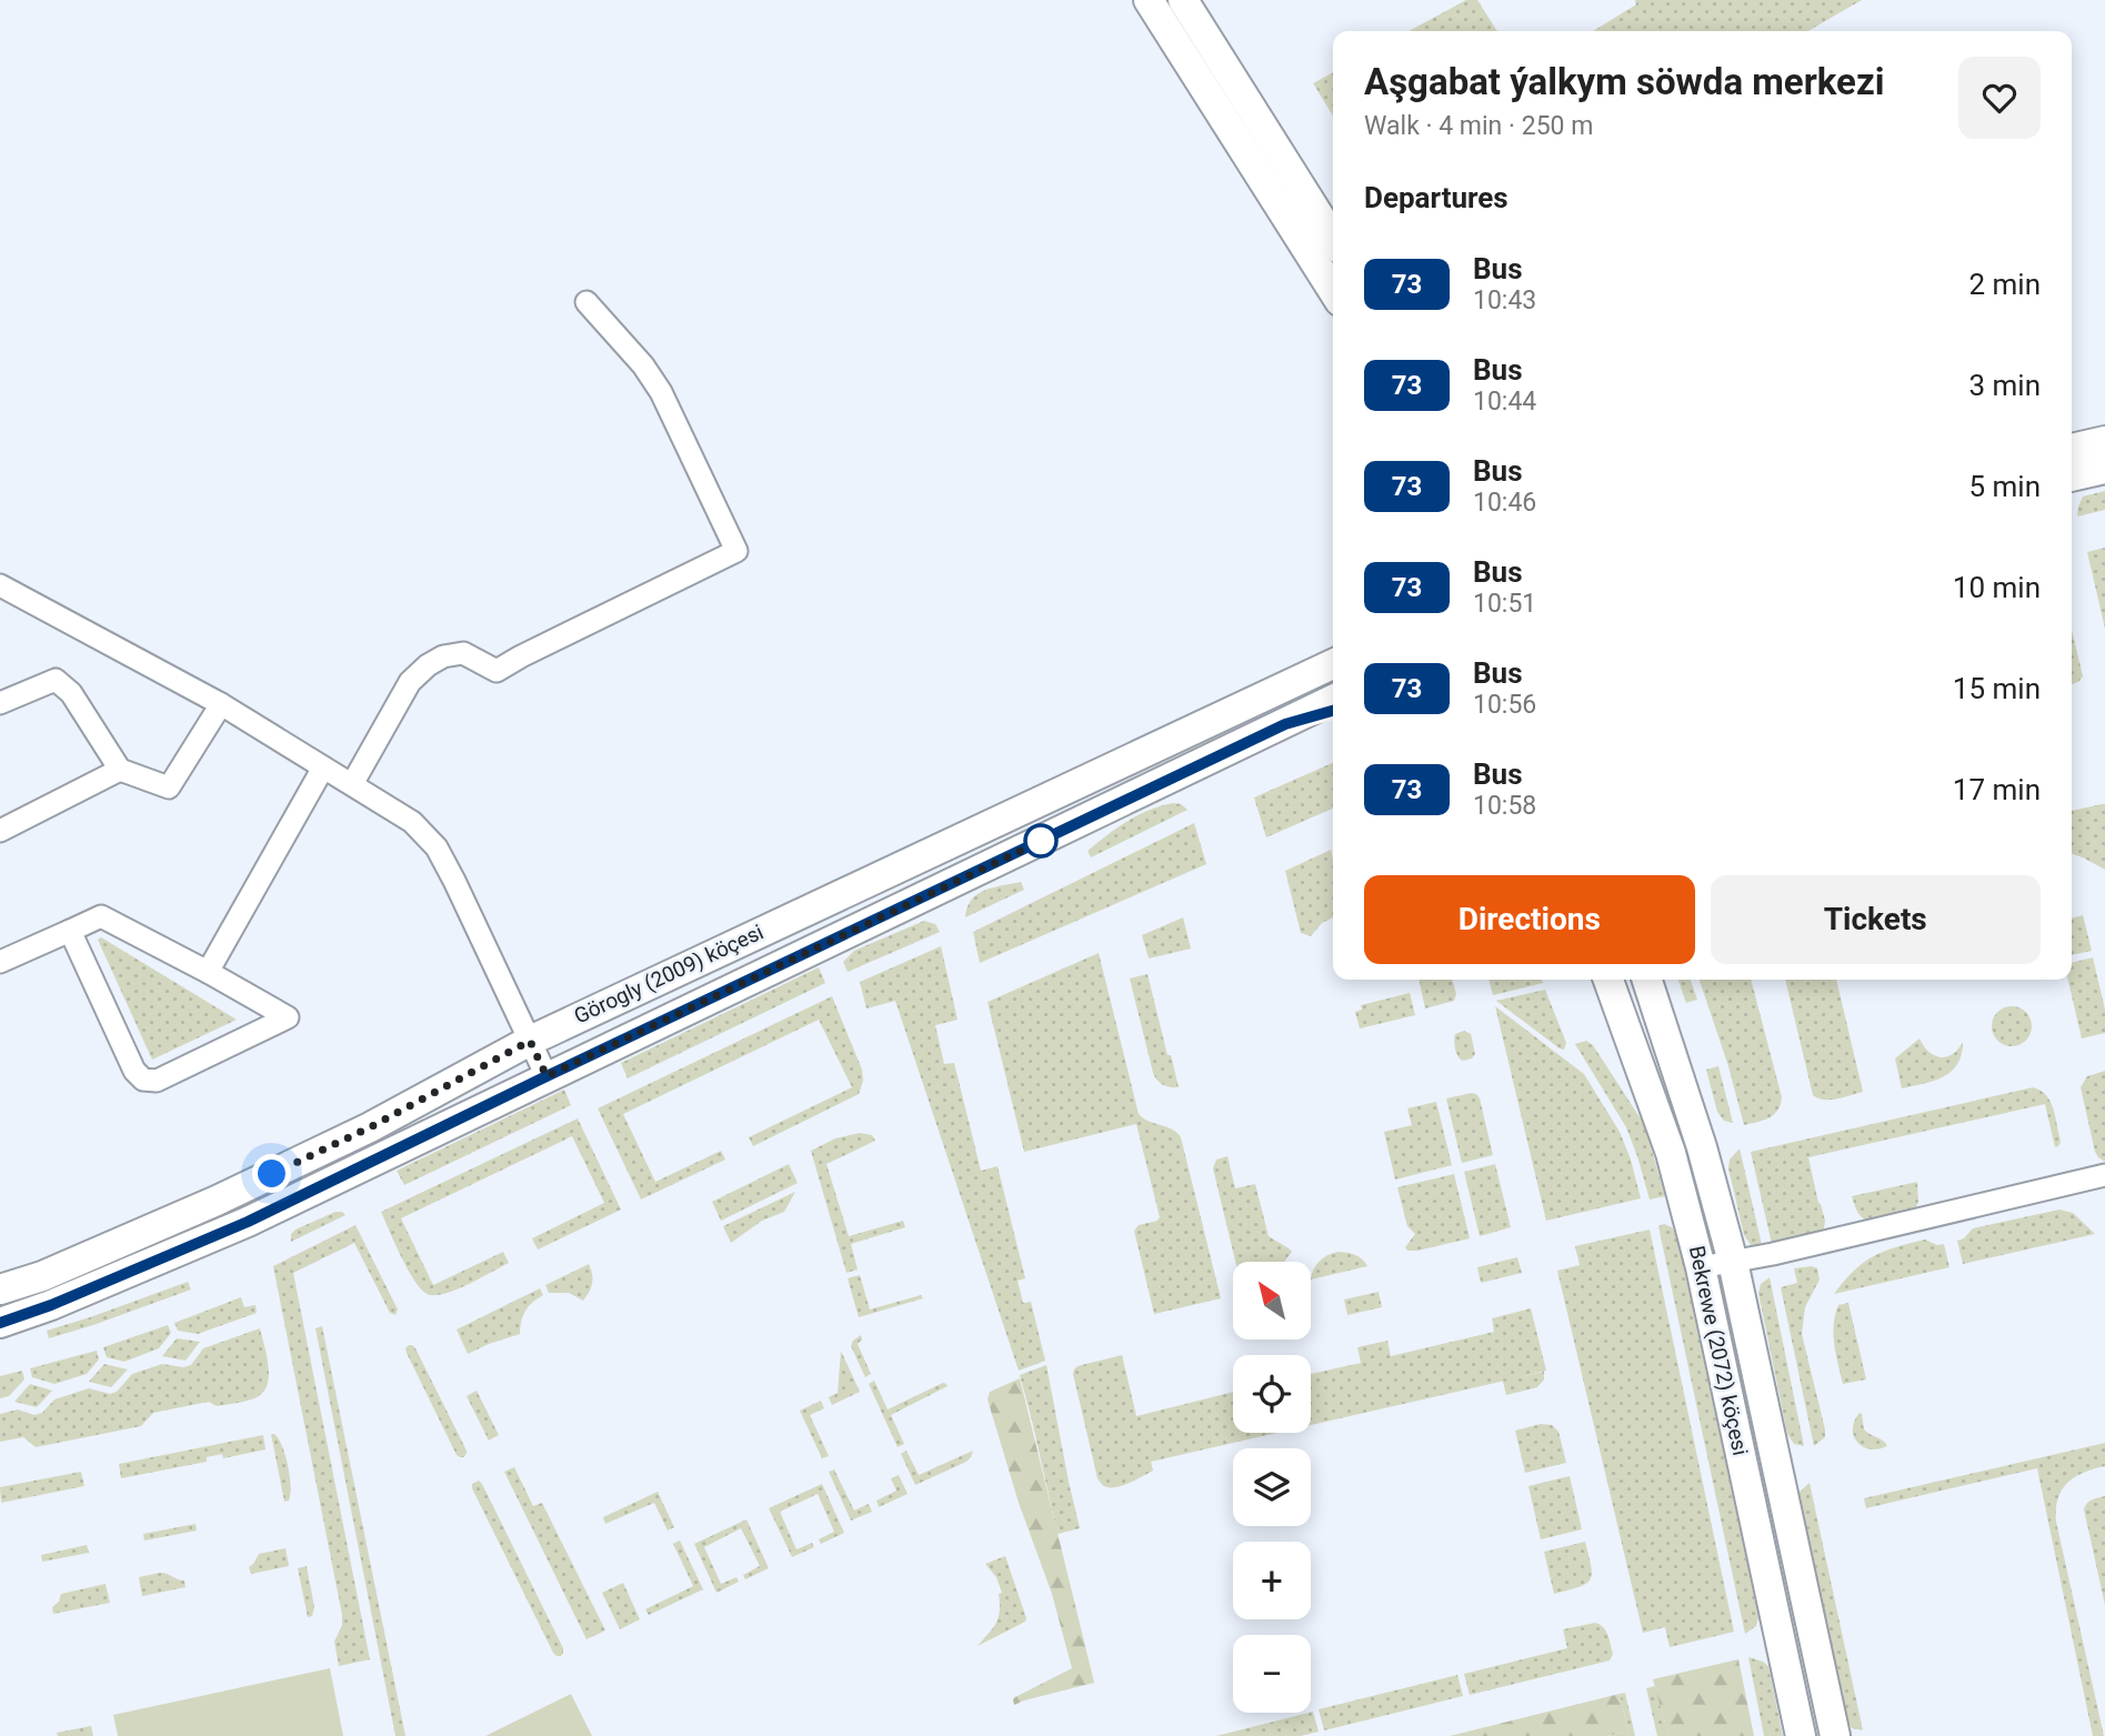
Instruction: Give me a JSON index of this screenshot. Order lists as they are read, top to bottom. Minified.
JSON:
{"streets":{"main road":["Görogly (2009) köçesi","Bekrewe (2072) köçesi"]},"lines":["bus line 73"],"north":"top left","page":{"heading":[["Aşgabat ýalkym söwda merkezi","Walk · 4 min · 250 m"],"Departures"],"list":[{"mark":"73","name":"Bus","note":"10:43","value":"2 min"},{"mark":"73","name":"Bus","note":"10:44","value":"3 min"},{"mark":"73","name":"Bus","note":"10:46","value":"5 min"},{"mark":"73","name":"Bus","note":"10:51","value":"10 min"},{"mark":"73","name":"Bus","note":"10:56","value":"15 min"},{"mark":"73","name":"Bus","note":"10:58","value":"17 min"}],"buttons":["Directions","Tickets"],"map_buttons":["+","−"]}}
